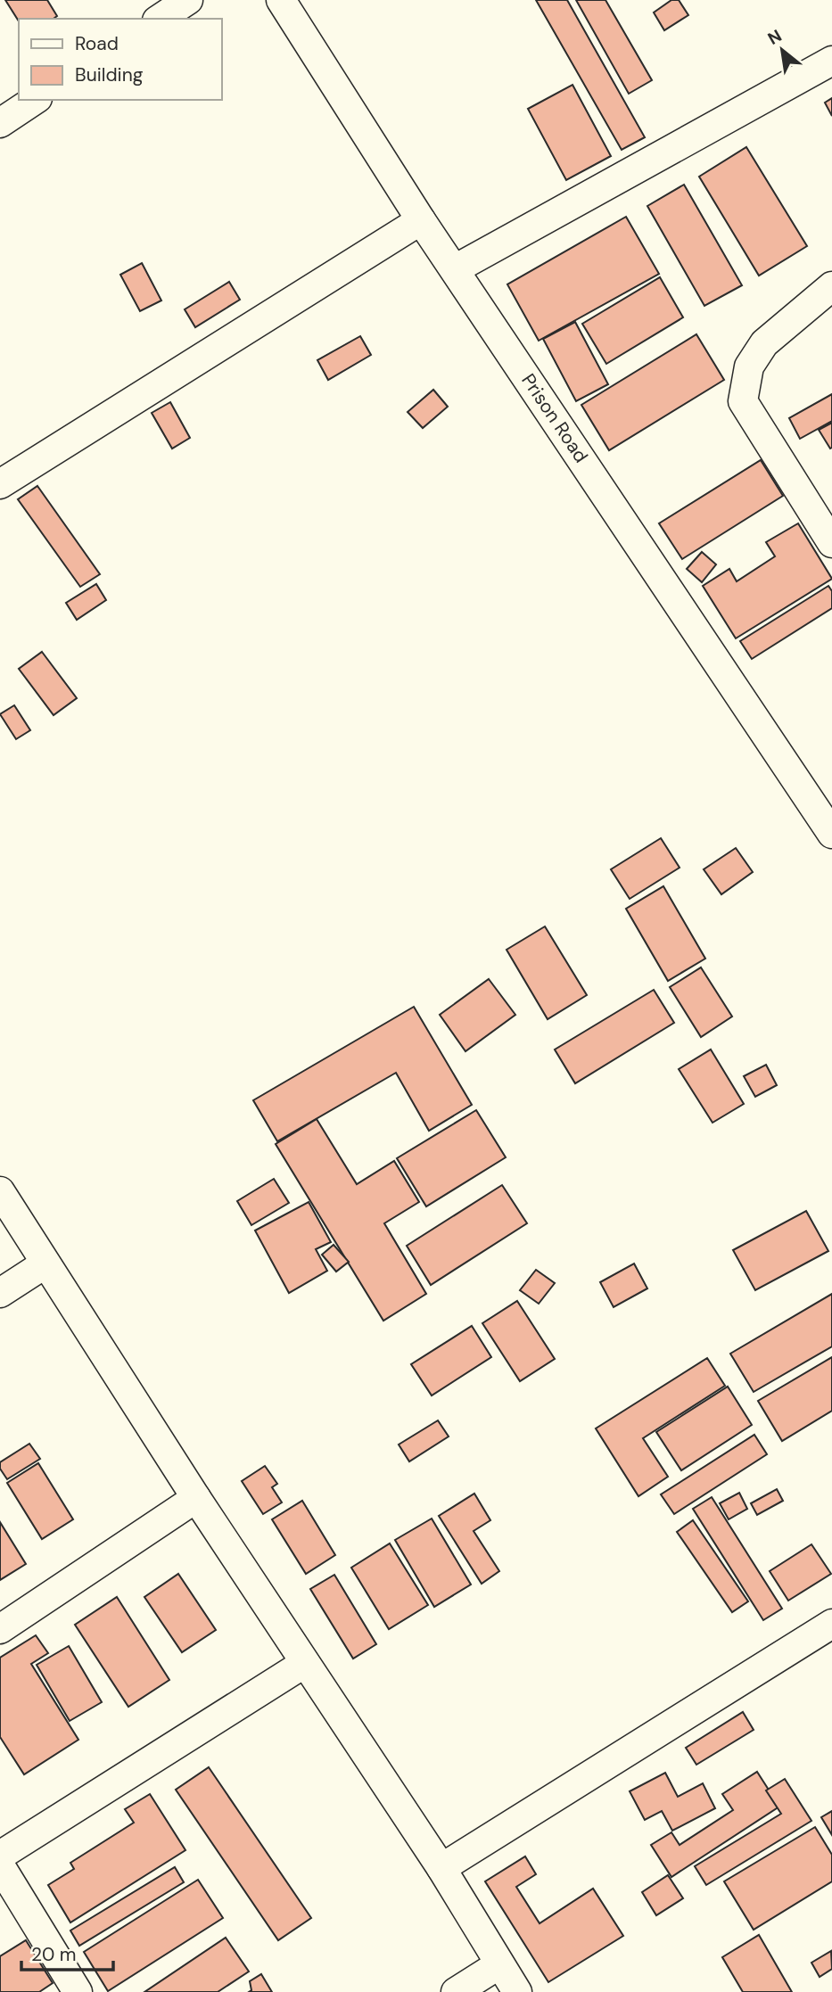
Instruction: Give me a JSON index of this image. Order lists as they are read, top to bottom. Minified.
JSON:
{"streets":{"street":["Prison Road"]},"legend":["Road","Building"],"scale_bar":"20 m","north":"top left"}
